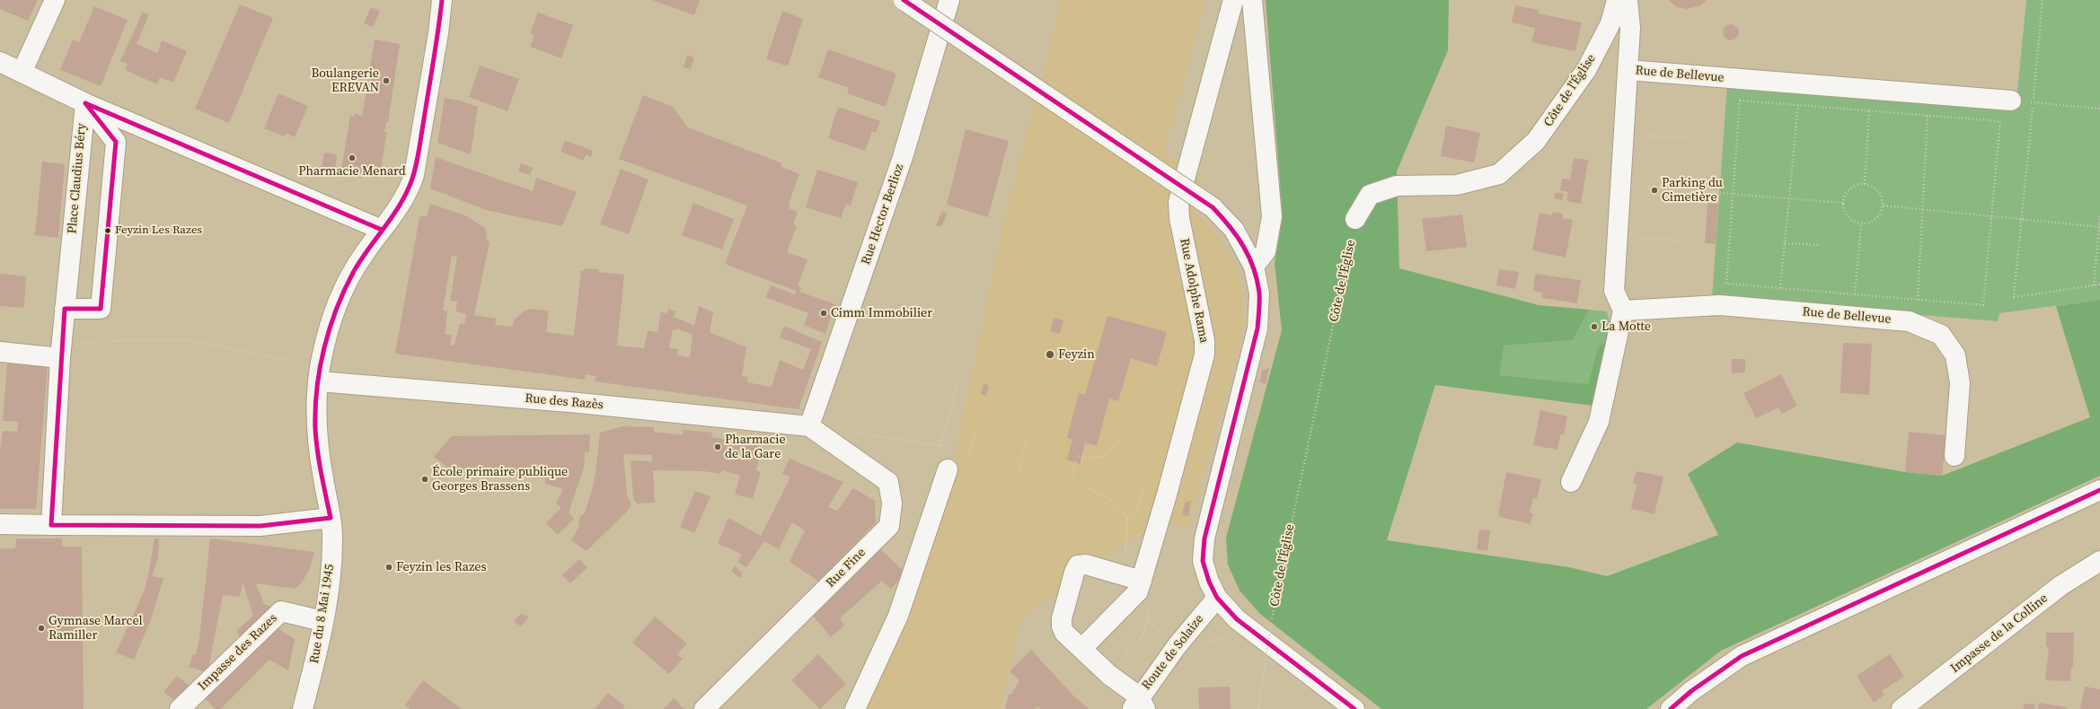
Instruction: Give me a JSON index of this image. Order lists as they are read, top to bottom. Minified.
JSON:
{"streets":{"street":["Rue de Bellevue","Côte de l'Église","Place Claudius Béry","Rue Hector Berlioz","Rue Adolphe Rama","Rue des Razès","Rue Fine","Rue du 8 Mai 1945","Impasse de la Colline","Impasse des Razes","Route de Solaize"]},"crossings":[["Rue Hector Berlioz","Rue des Razès"],["Rue Hector Berlioz","Rue Fine"],["Rue des Razès","Rue Fine"],["Rue du 8 Mai 1945","Impasse des Razes"]],"places":["Boulangerie EREVAN","Pharmacie Menard","Parking du Cimetière","Feyzin Les Razes","Cimm Immobilier","La Motte","Feyzin","Pharmacie de la Gare","École primaire publique Georges Brassens","Feyzin les Razes","Gymnase Marcel Ramiller"]}
